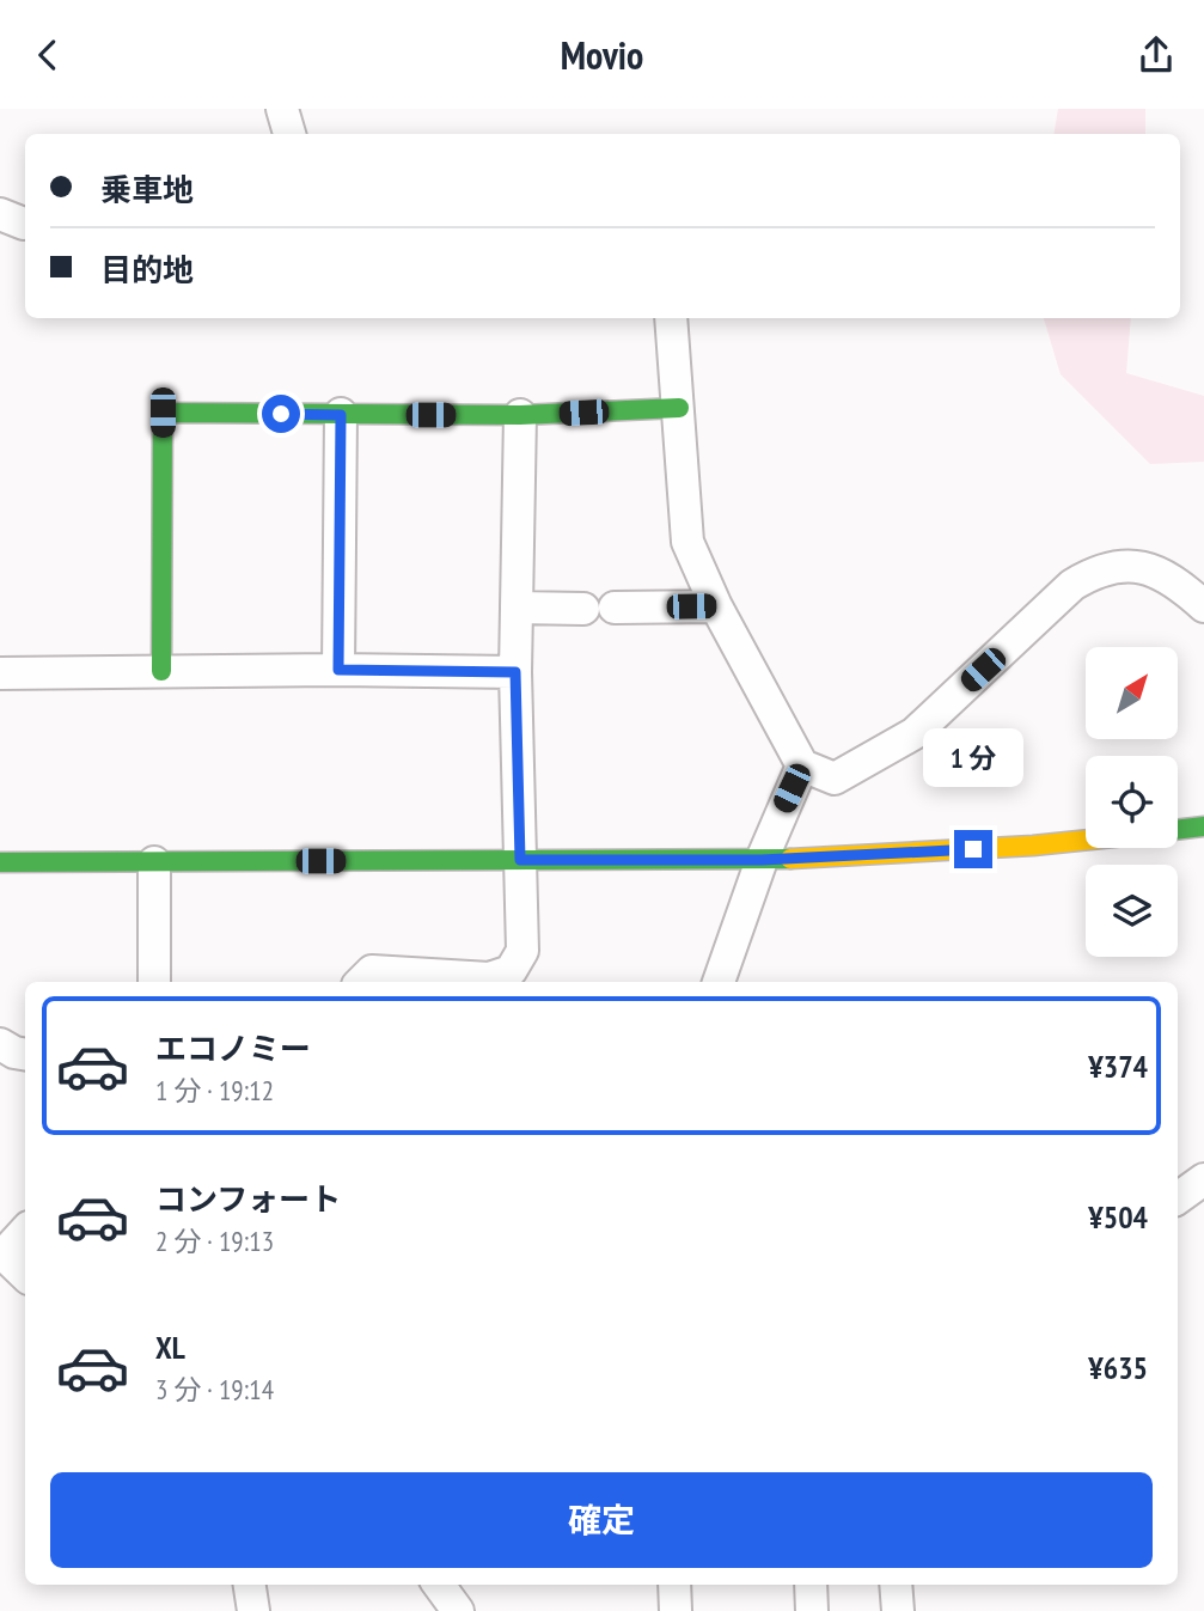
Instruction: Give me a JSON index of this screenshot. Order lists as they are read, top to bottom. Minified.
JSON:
{"north":"top right","page":{"header":"Movio","banner":["乗車地","目的地"],"bubble":"1 分","list":[{"name":"エコノミー","note":"1 分 · 19:12","value":"¥374"},{"name":"コンフォート","note":"2 分 · 19:13","value":"¥504"},{"name":"XL","note":"3 分 · 19:14","value":"¥635"}],"buttons":"確定"}}
